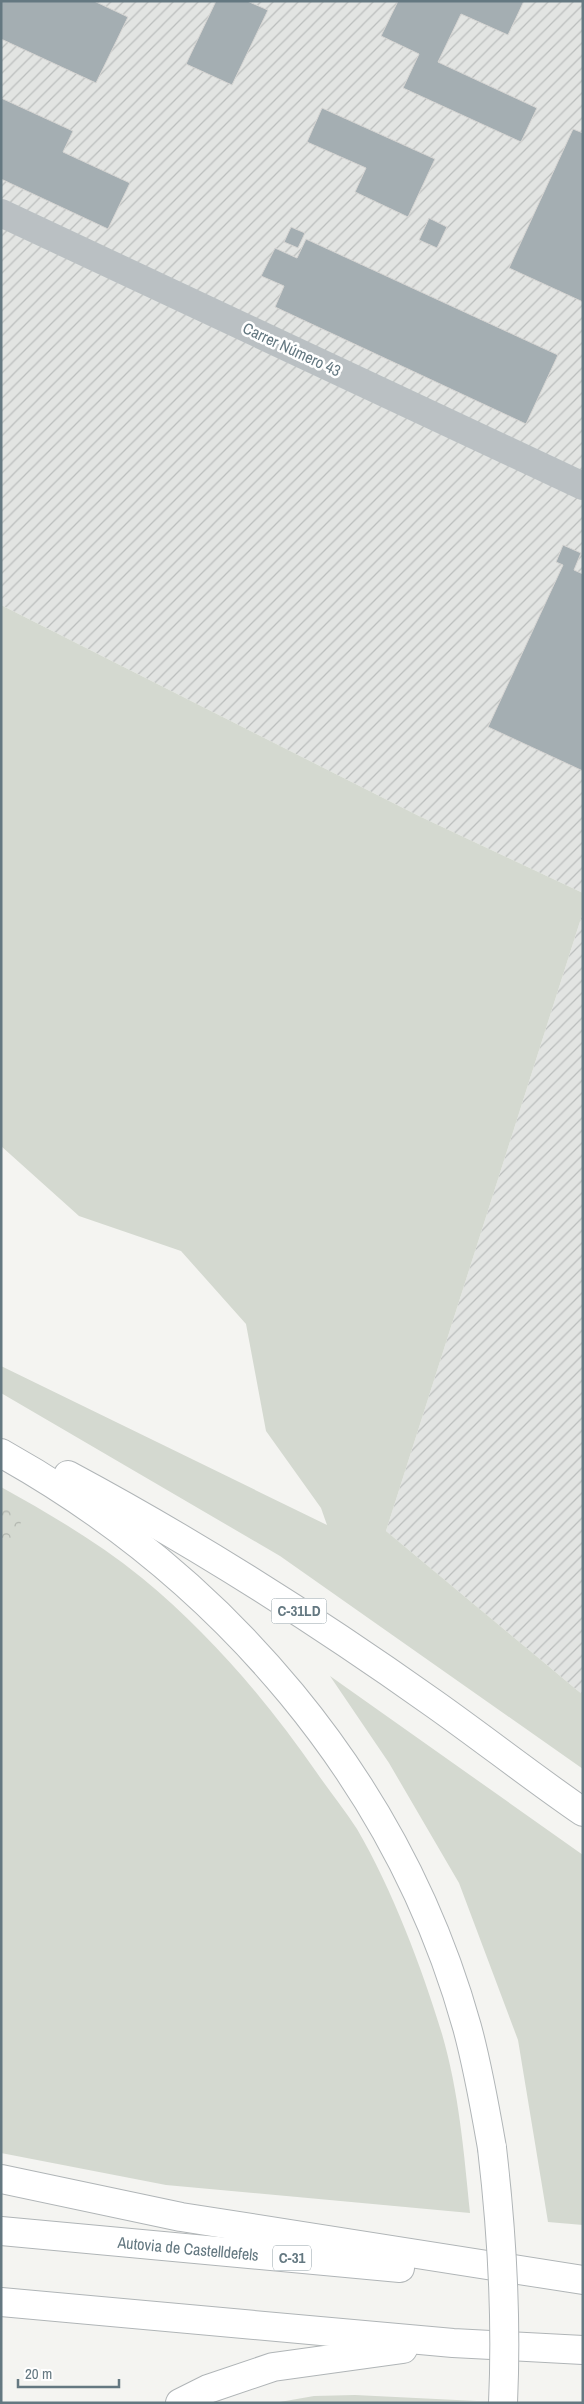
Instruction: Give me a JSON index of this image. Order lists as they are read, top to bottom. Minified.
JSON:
{"streets":{"highway":["C-31LD","Autovia de Castelldefels","C-31"],"street":["Carrer Número 43"]},"scale_bar":"20 m"}
